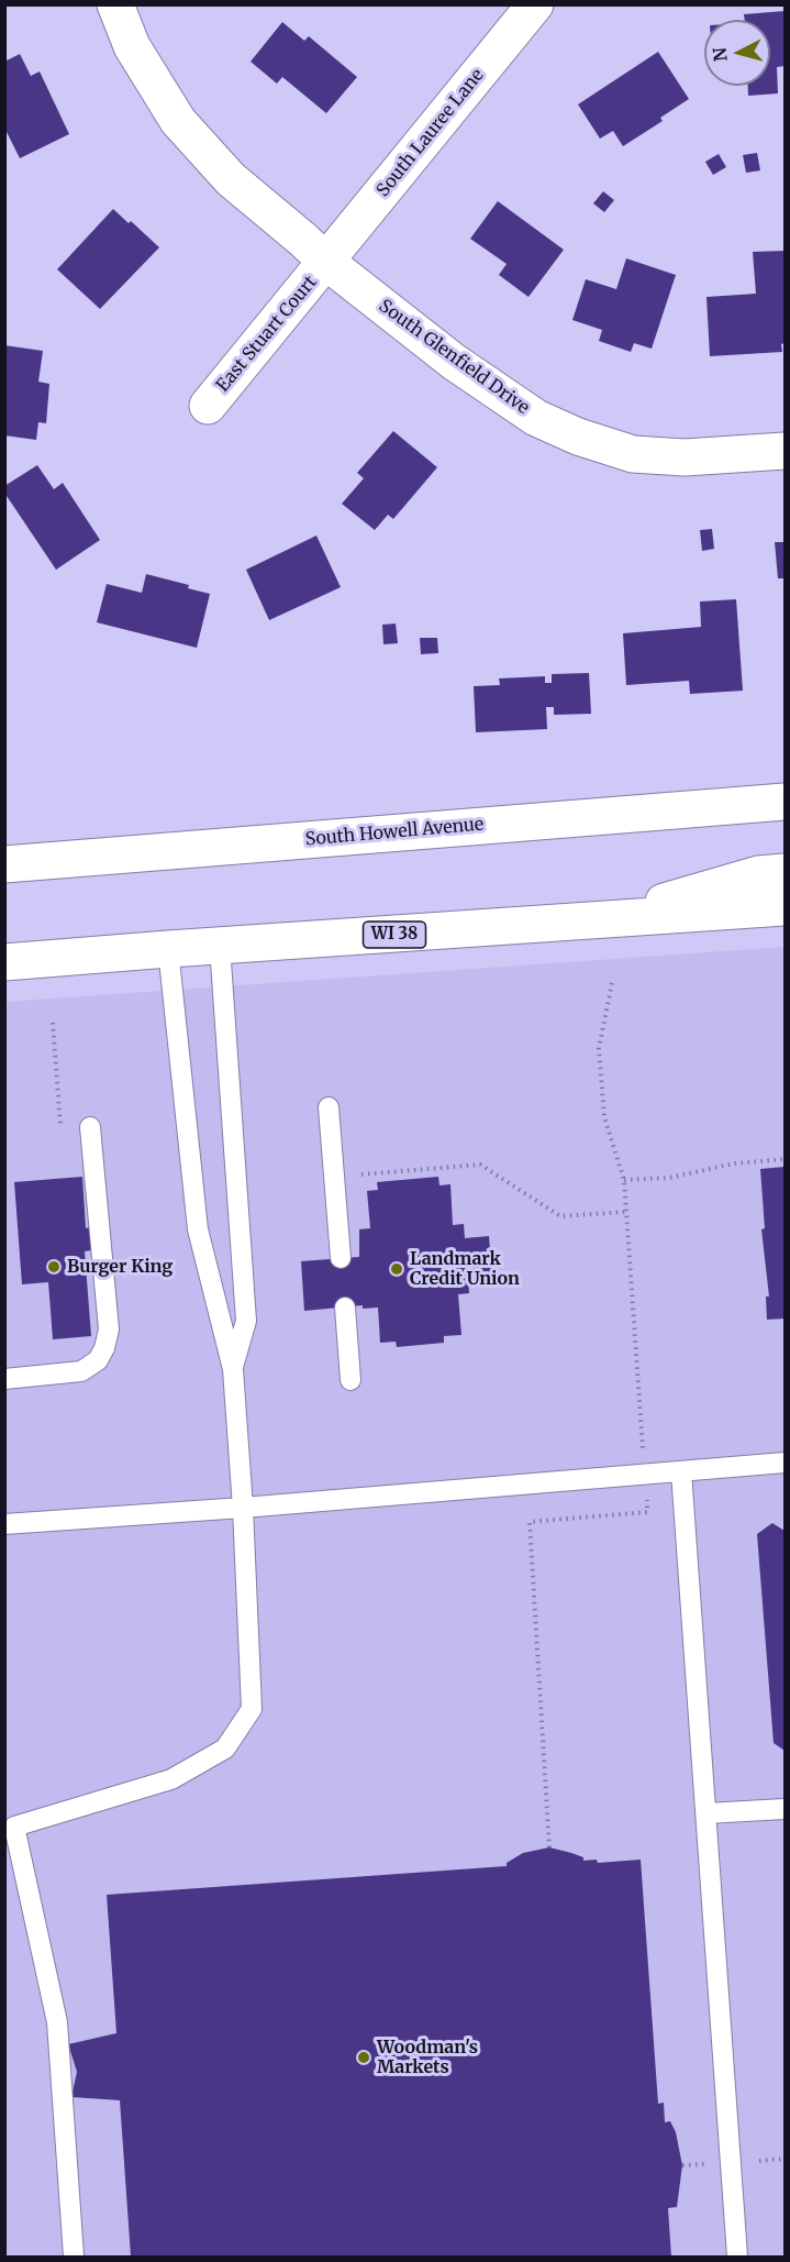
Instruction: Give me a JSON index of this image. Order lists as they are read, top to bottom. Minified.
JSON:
{"streets":{"main road":["South Lauree Lane","East Stuart Court","South Glenfield Drive","South Howell Avenue","WI 38"]},"crossings":[["South Lauree Lane","East Stuart Court"],["South Lauree Lane","South Glenfield Drive"],["East Stuart Court","South Glenfield Drive"]],"places":["Burger King","Landmark Credit Union","Woodman's Markets"],"north":"left"}
